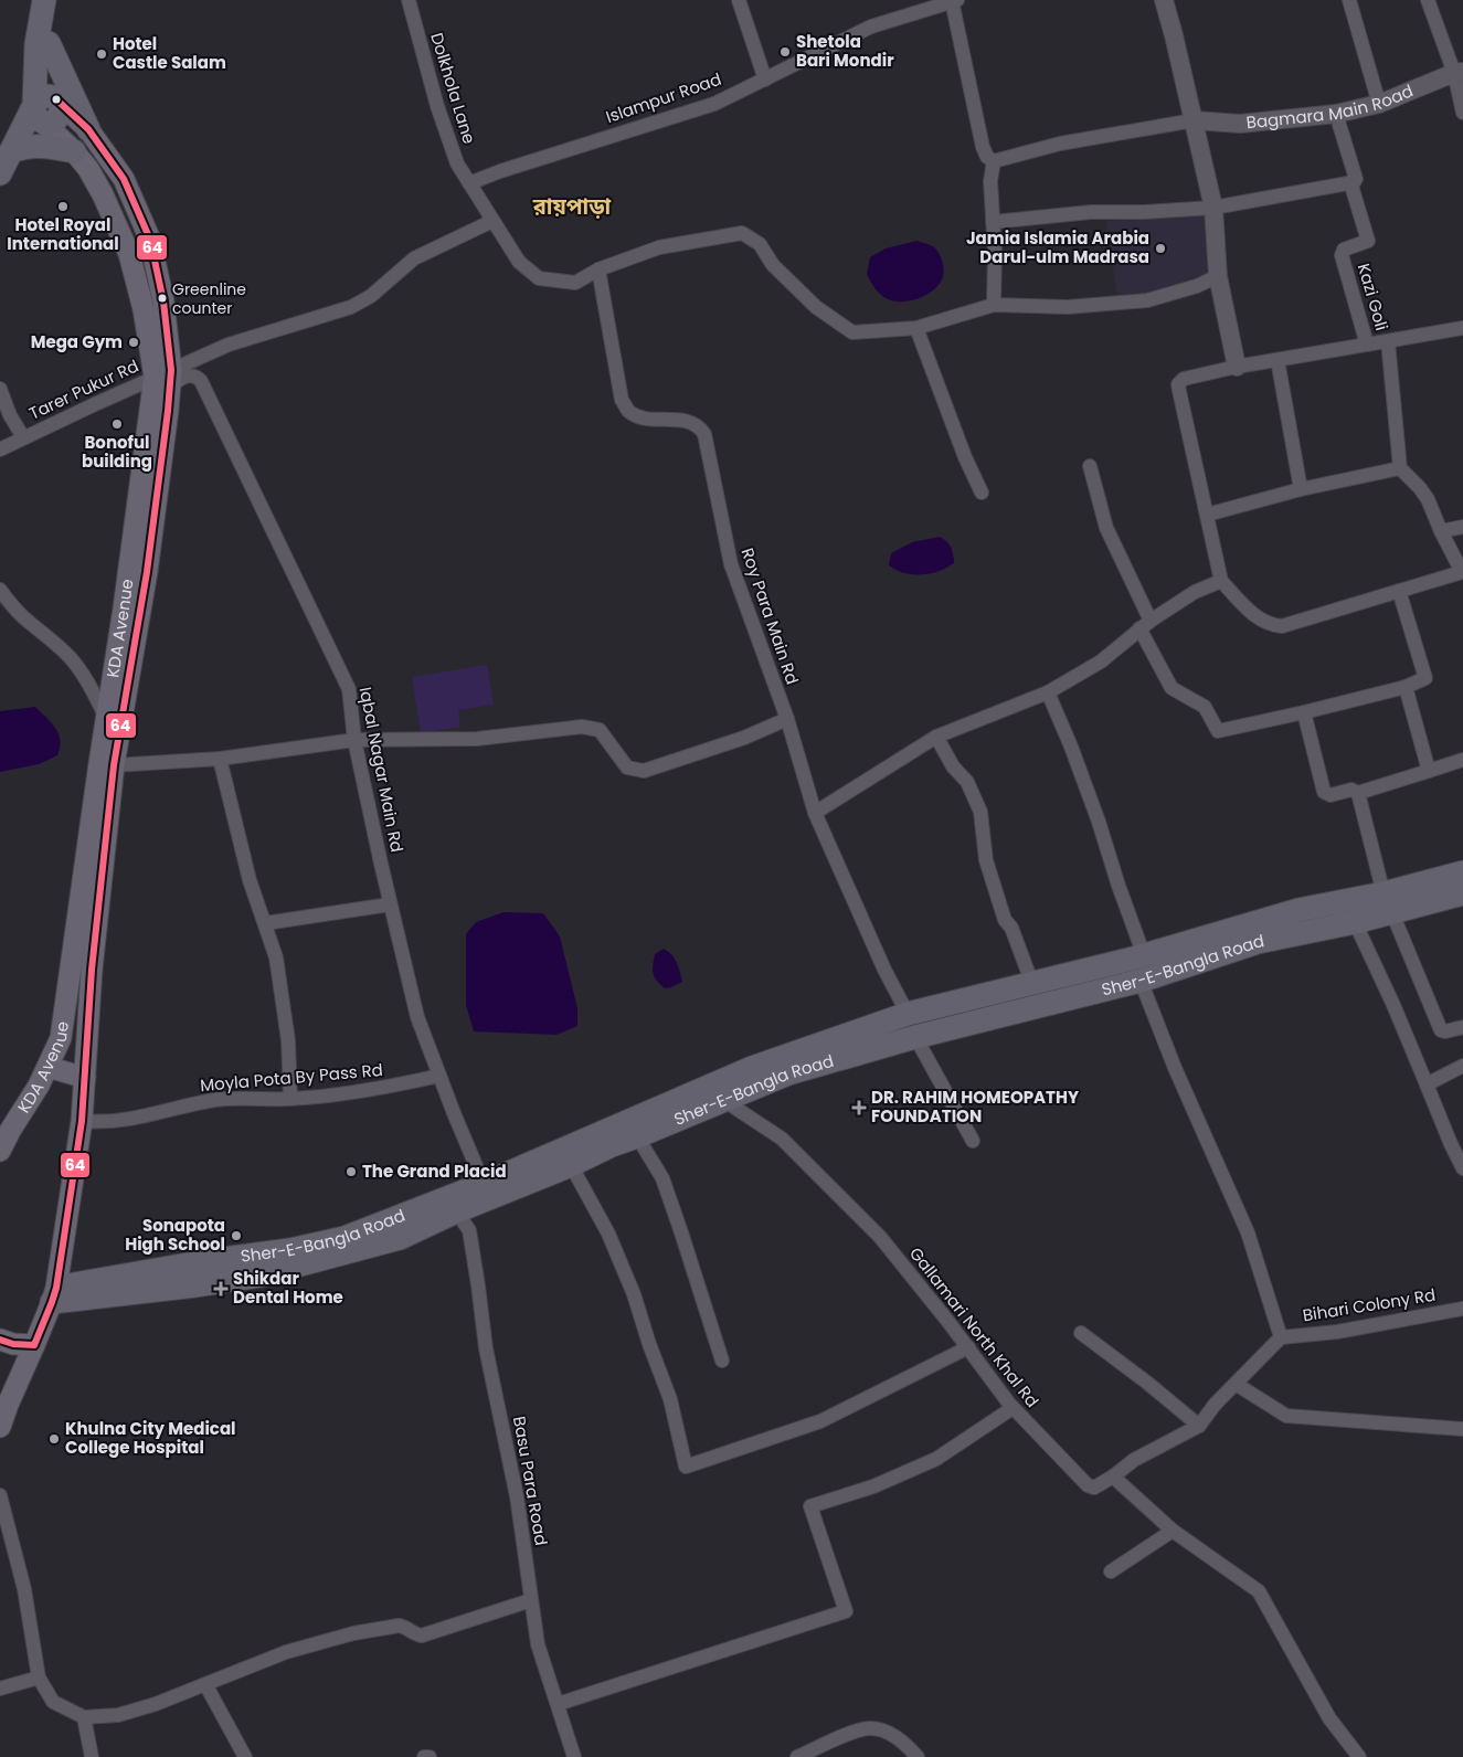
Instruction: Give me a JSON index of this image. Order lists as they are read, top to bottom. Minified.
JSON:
{"streets":{"highway":["Sher-E-Bangla Road"],"main road":["KDA Avenue"],"street":["Dolkhola Lane","Islampur Road","Bagmara Main Road","Kazi Goli","Tarer Pukur Rd","Roy Para Main Rd","Iqbal Nagar Main Rd","Moyla Pota By Pass Rd","Bihari Colony Rd","Gallamari North Khal Rd","Basu Para Road"]},"crossings":[["Dolkhola Lane","Islampur Road"],["Dolkhola Lane","Roy Para Main Rd"],["Tarer Pukur Rd","KDA Avenue"],["Tarer Pukur Rd","Iqbal Nagar Main Rd"],["Roy Para Main Rd","Sher-E-Bangla Road"],["KDA Avenue","Iqbal Nagar Main Rd"],["KDA Avenue","Sher-E-Bangla Road"],["KDA Avenue","Moyla Pota By Pass Rd"],["Iqbal Nagar Main Rd","Sher-E-Bangla Road"],["Iqbal Nagar Main Rd","Moyla Pota By Pass Rd"],["Sher-E-Bangla Road","Gallamari North Khal Rd"],["Sher-E-Bangla Road","Basu Para Road"]],"districts":["রায়পাড়া"],"places":{"other":["Shetola Bari Mondir","Hotel Castle Salam","Hotel Royal International","Jamia Islamia Arabia Darul-ulm Madrasa","Greenline counter","Mega Gym","Bonoful building","The Grand Placid","Sonapota High School","Khulna City Medical College Hospital"],"health":["DR. RAHIM HOMEOPATHY FOUNDATION","Shikdar Dental Home"]},"lines":["transit line 64"]}
